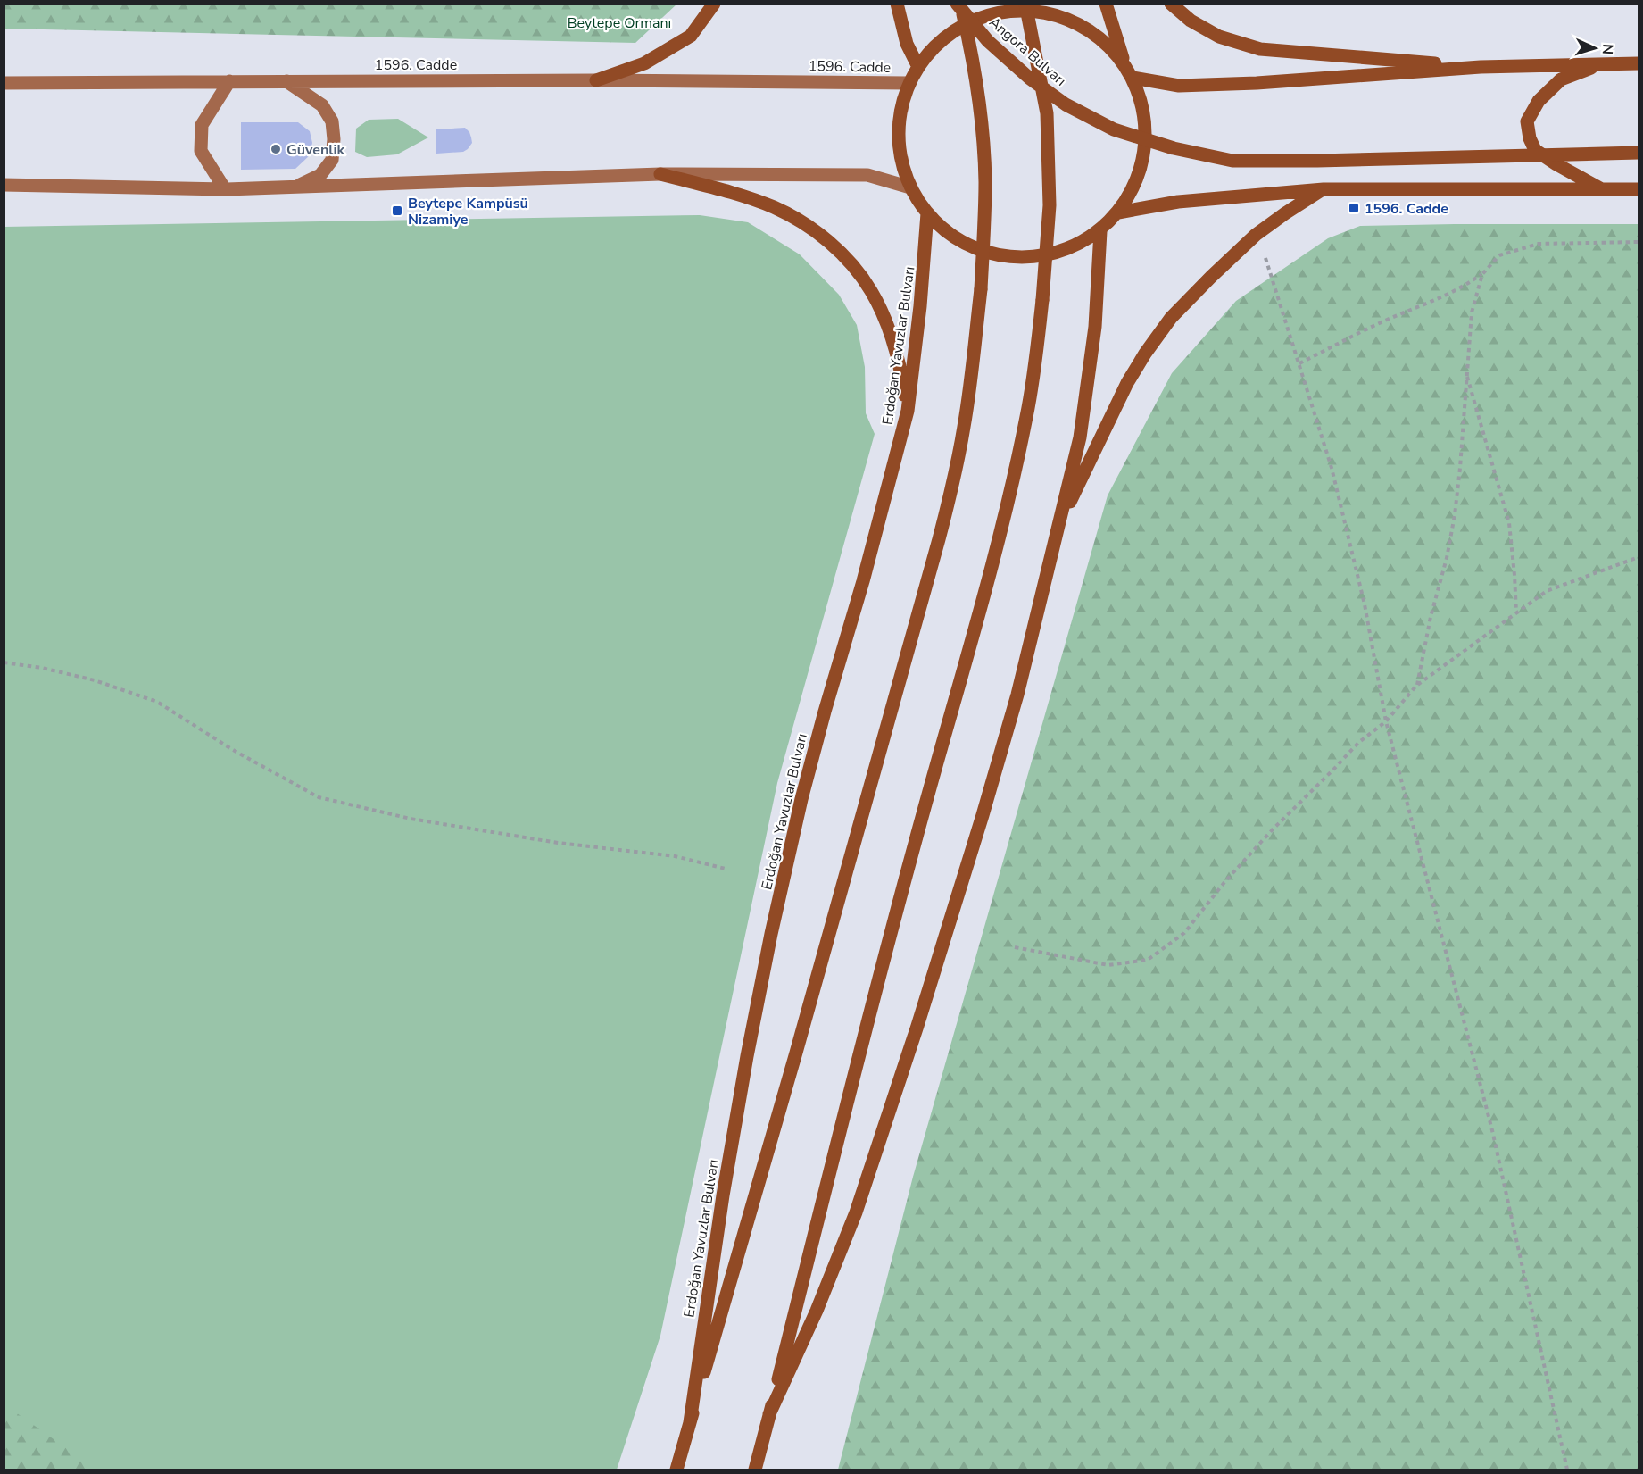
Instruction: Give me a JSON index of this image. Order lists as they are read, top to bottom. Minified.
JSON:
{"streets":{"main road":["Angora Bulvarı","1596. Cadde","Erdoğan Yavuzlar Bulvarı"]},"parks":["Beytepe Ormanı"],"places":{"other":["Güvenlik"],"transit":["1596. Cadde","Beytepe Kampüsü Nizamiye"]},"north":"right"}
